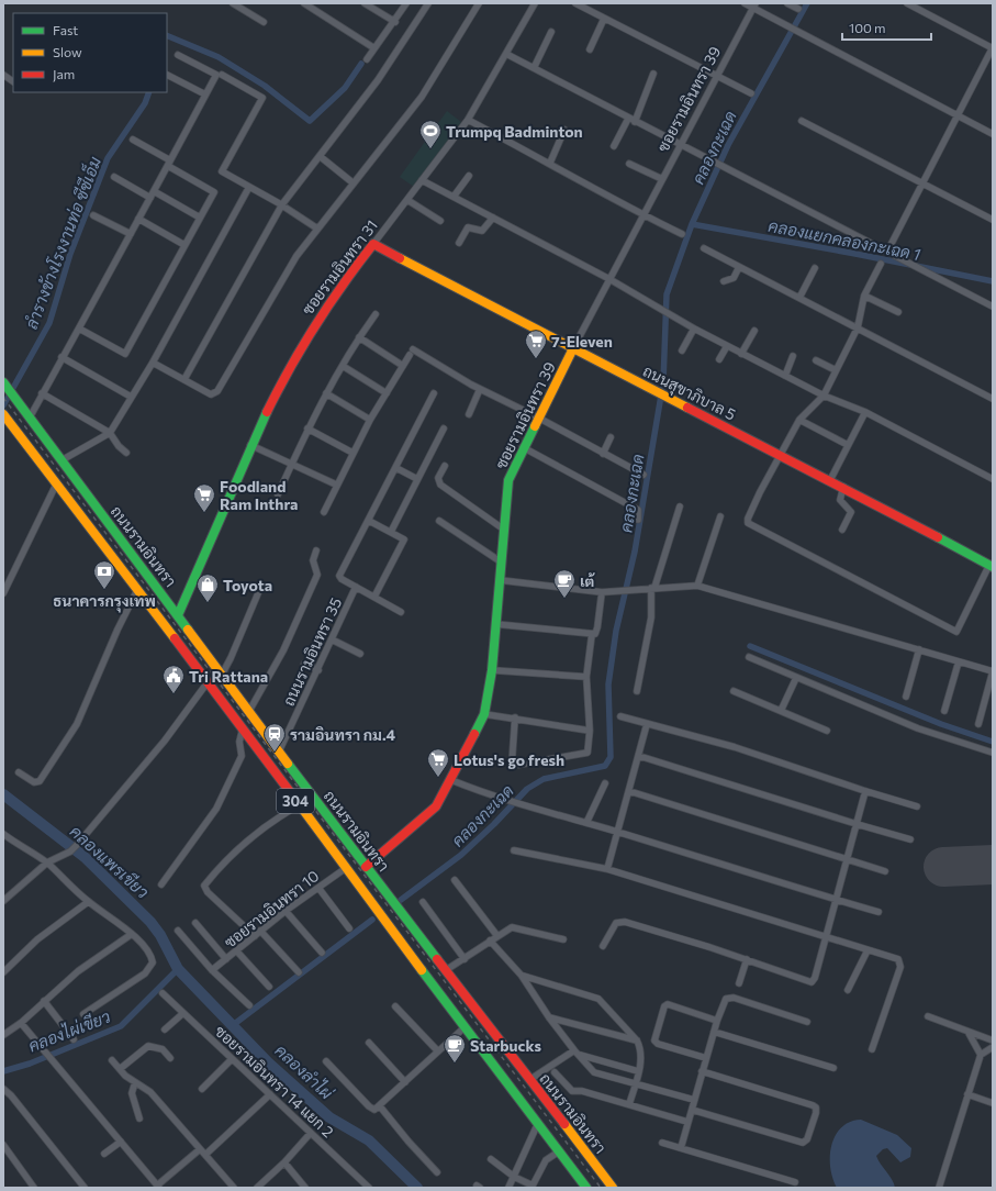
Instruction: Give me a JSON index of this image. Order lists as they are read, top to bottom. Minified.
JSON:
{"streets":{"main road":["ซอยรามอินทรา 39","ซอยรามอินทรา 31","ถนนสุขาภิบาล 5","ถนนรามอินทรา","304"],"street":["ถนนรามอินทรา 35","ซอยรามอินทรา 10","ซอยรามอินทรา 14 แยก 2"]},"crossings":[["ซอยรามอินทรา 39","ถนนสุขาภิบาล 5"],["ซอยรามอินทรา 39","ถนนรามอินทรา"],["ซอยรามอินทรา 31","ถนนสุขาภิบาล 5"],["ซอยรามอินทรา 31","ถนนรามอินทรา"],["ถนนรามอินทรา","ถนนรามอินทรา 35"],["ถนนรามอินทรา","ซอยรามอินทรา 10"]],"water":["คลองกะเฉด","คลองแยกคลองกะเฉด 1","ลำรางข้างโรงงานท่อ ซีซีเอ็ม","คลองแพรเขียว","คลองไผ่เขียว","คลองลำไผ่"],"places":{"sports":["Trumpq Badminton"],"supermarket":["7-Eleven","Foodland Ram Inthra","Lotus's go fresh"],"bank":["ธนาคารกรุงเทพ"],"cafe":["เต้","Starbucks"],"shop":["Toyota"],"public building":["Tri Rattana"],"station":["รามอินทรา กม.4"]},"legend":["Fast","Slow","Jam"],"scale_bar":"100 m"}
